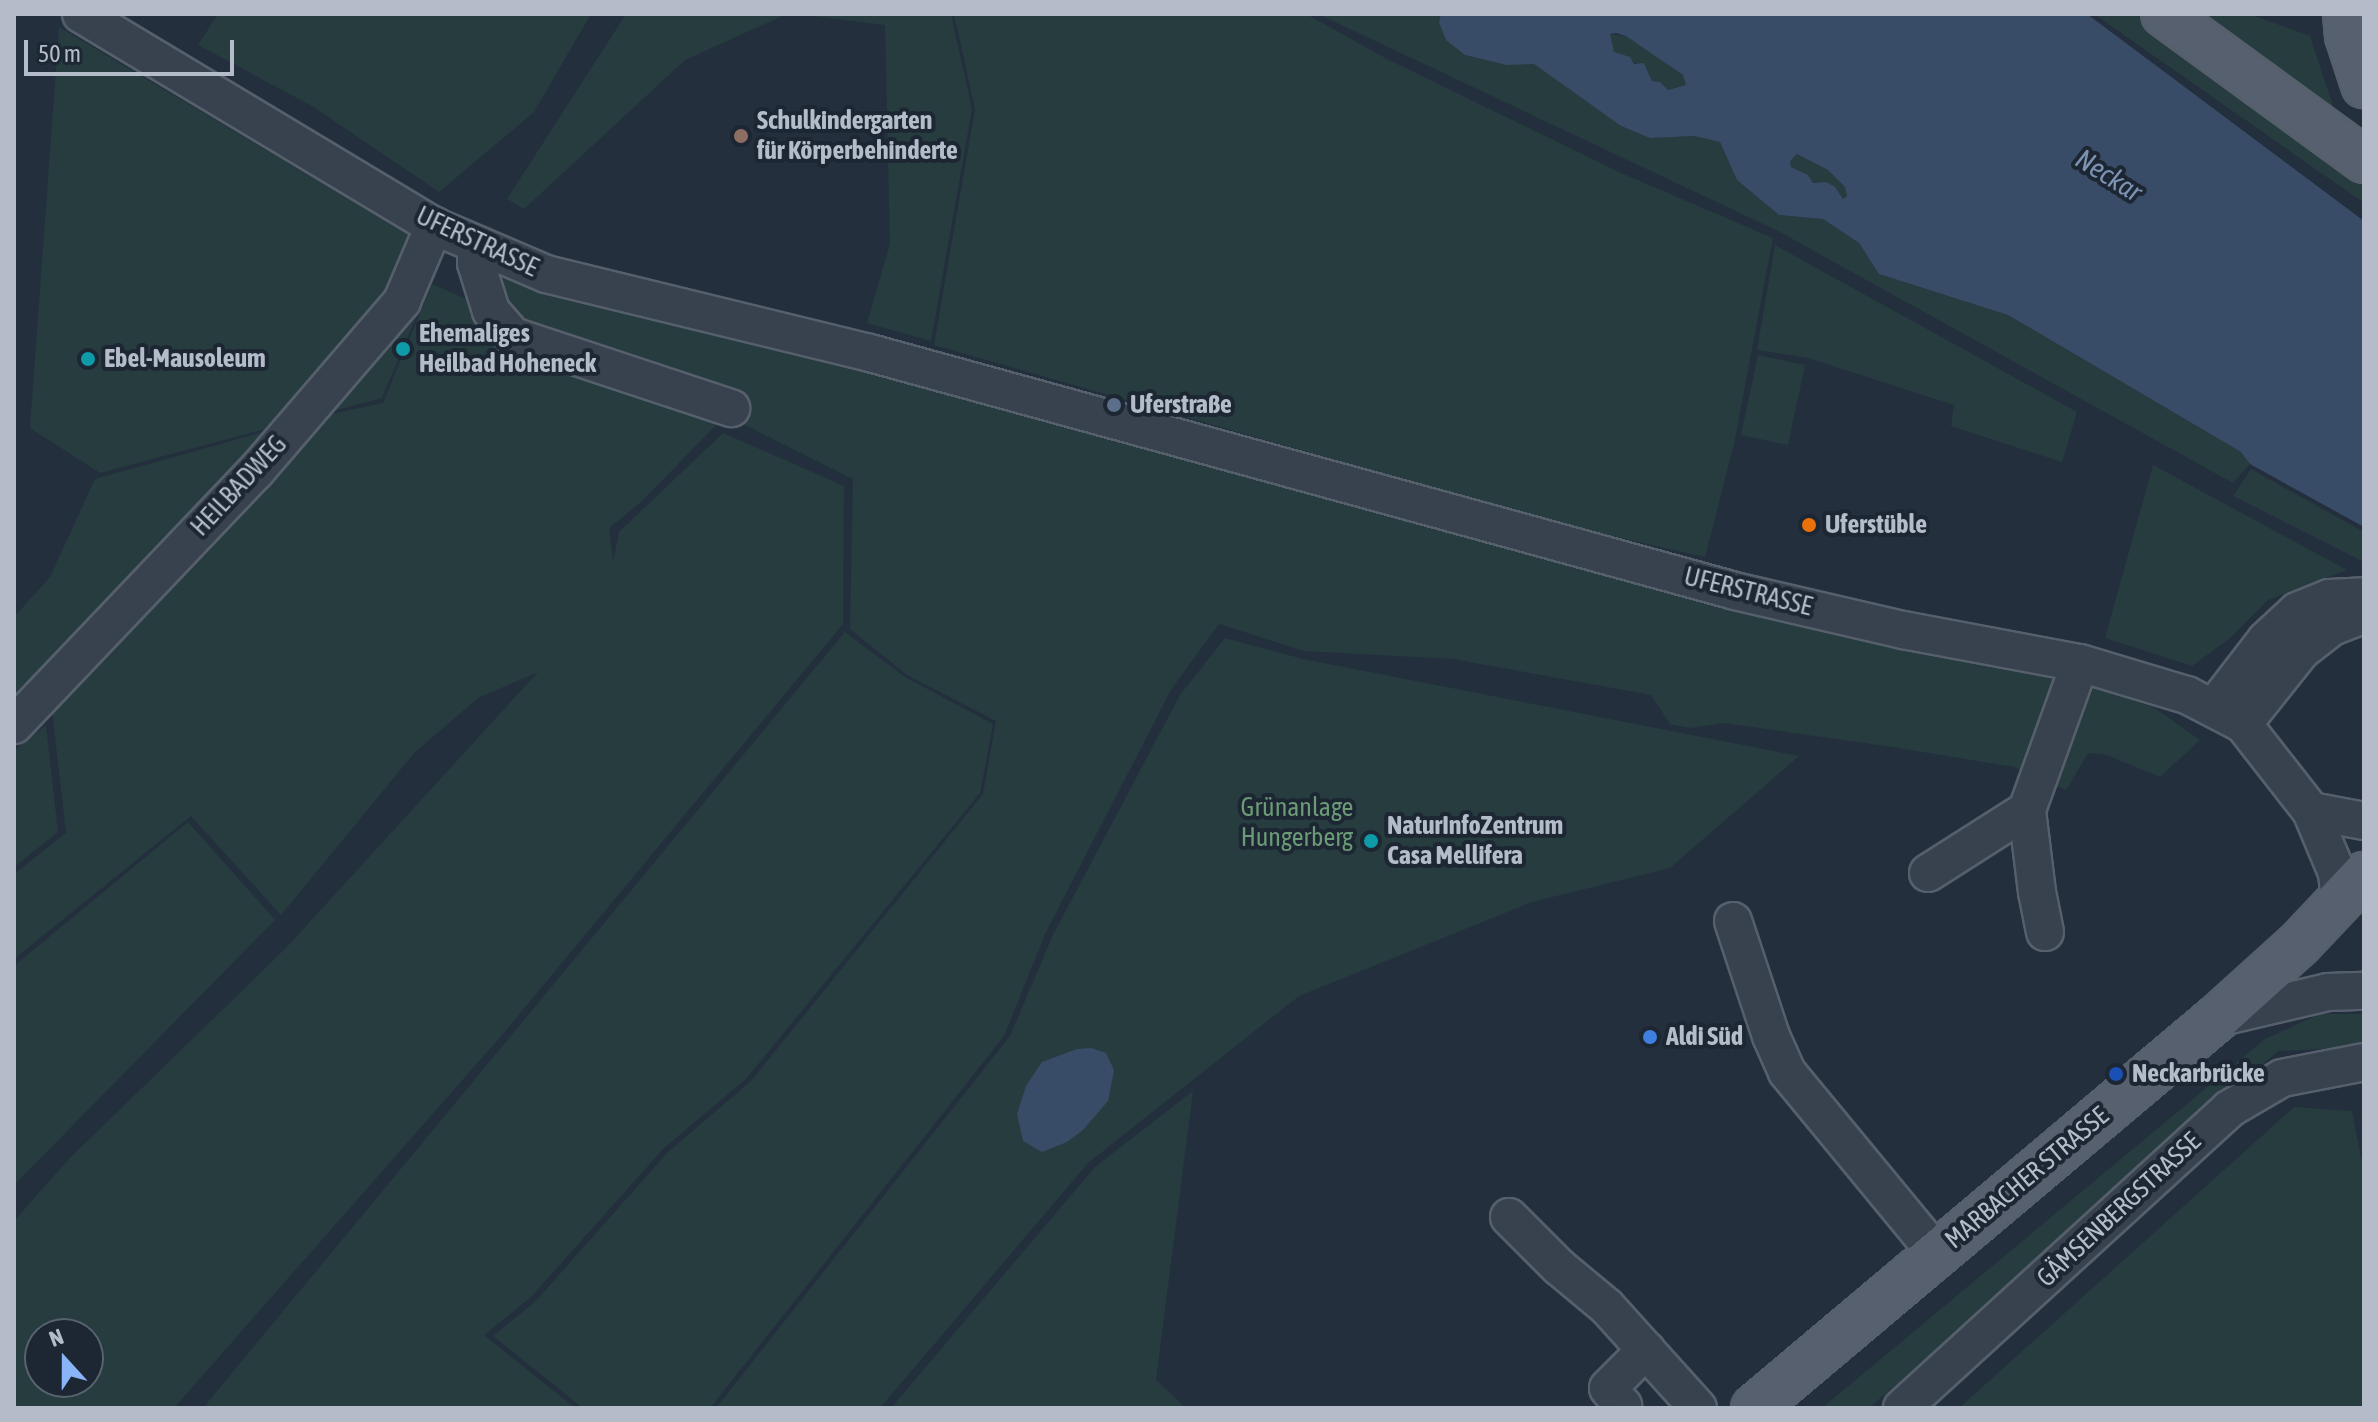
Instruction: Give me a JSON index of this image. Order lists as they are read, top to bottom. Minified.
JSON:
{"streets":{"main road":["MARBACHER STRASSE"],"street":["UFERSTRASSE","HEILBADWEG","GÄMSENBERGSTRASSE"]},"crossings":[["UFERSTRASSE","HEILBADWEG"]],"water":["Neckar"],"parks":["Grünanlage Hungerberg"],"places":["Schulkindergarten für Körperbehinderte","Ehemaliges Heilbad Hoheneck","Ebel-Mausoleum","Uferstraße","Uferstüble","NaturInfoZentrum Casa Mellifera","Aldi Süd","Neckarbrücke"],"scale_bar":"50 m","north":"top"}
